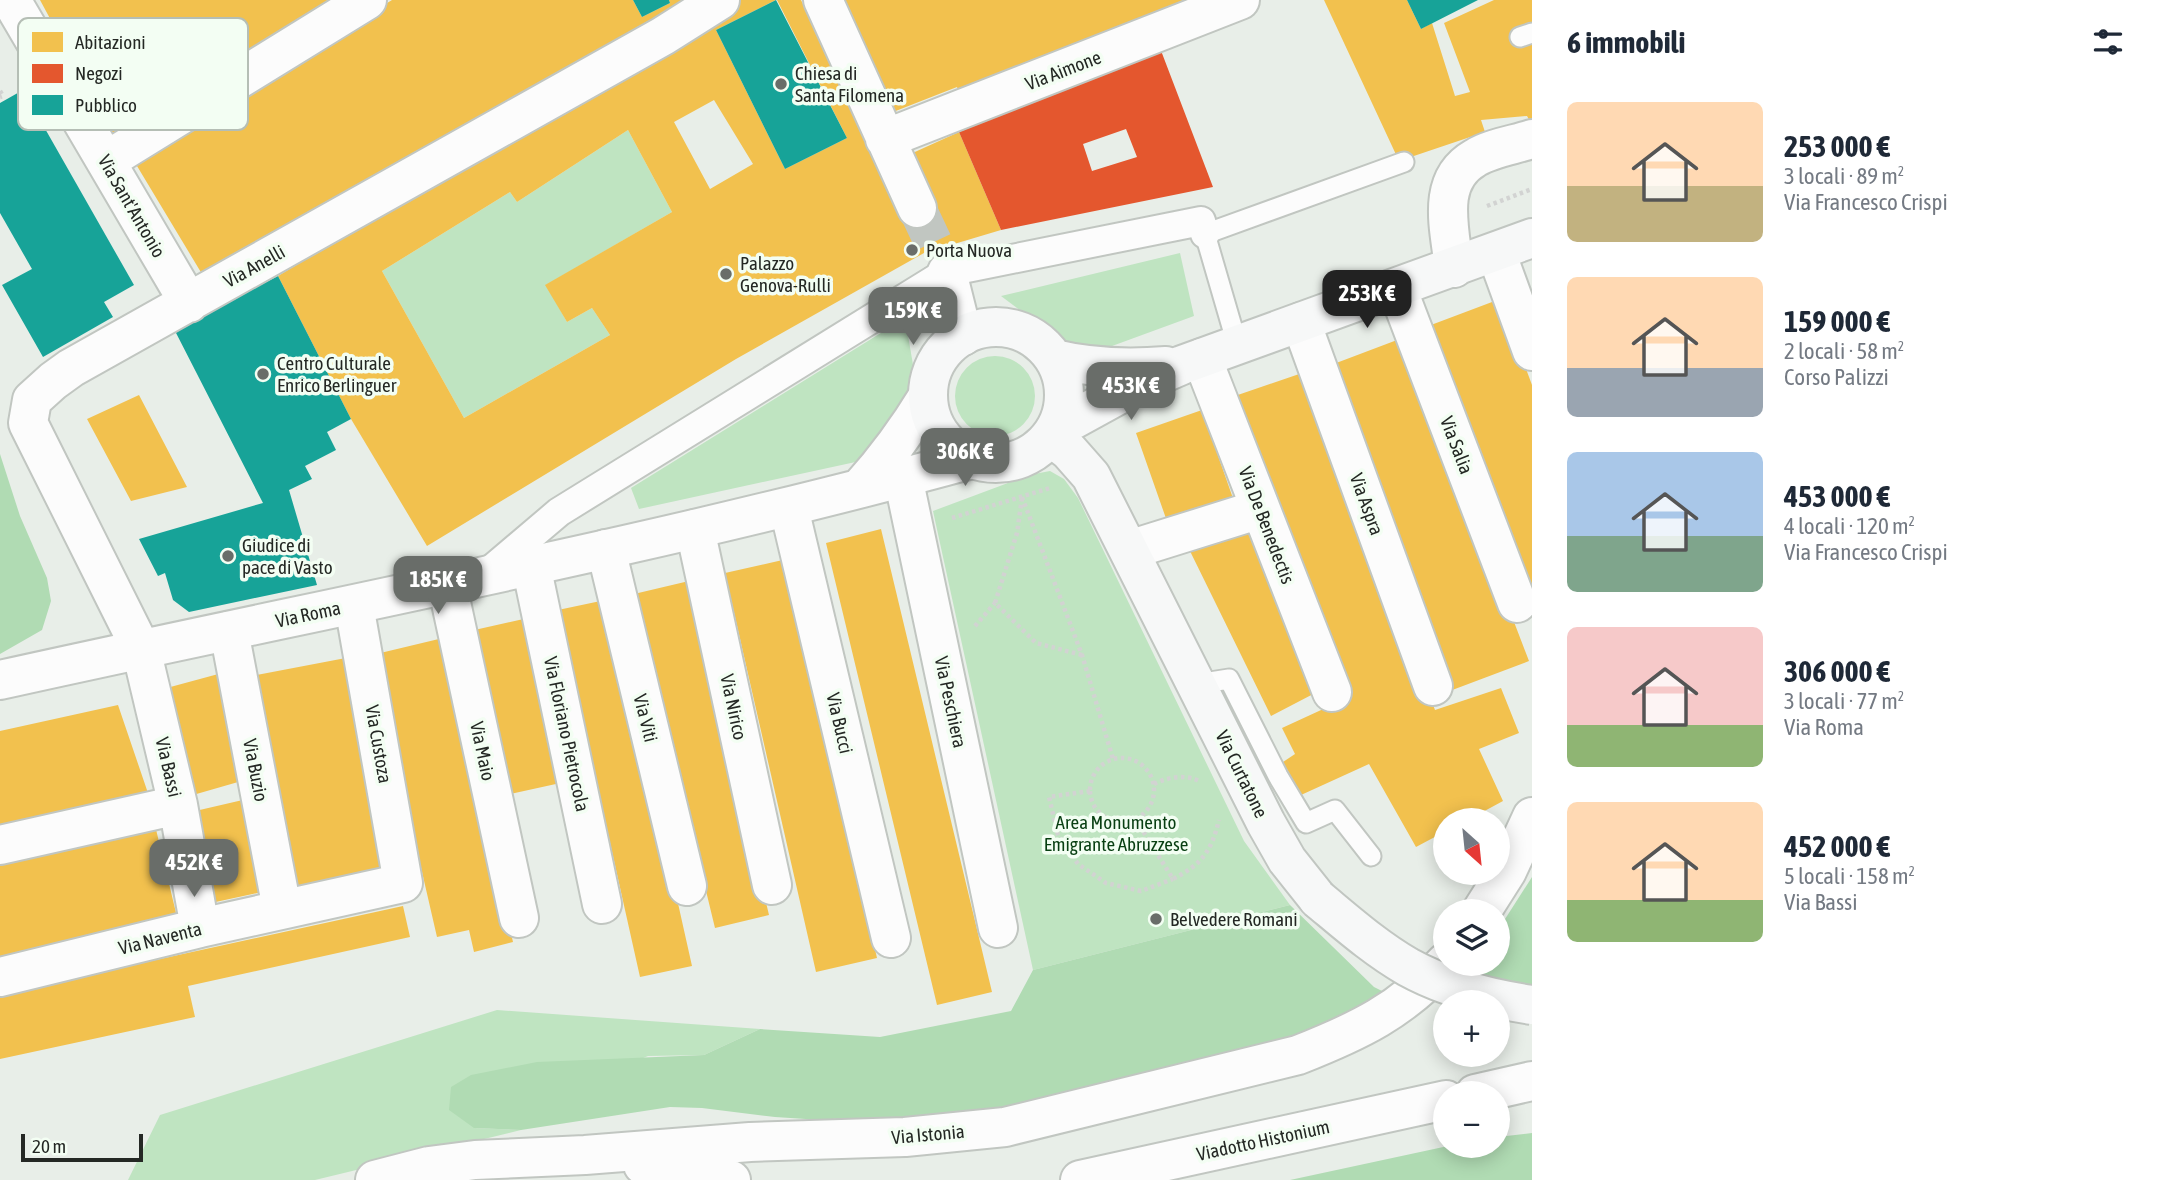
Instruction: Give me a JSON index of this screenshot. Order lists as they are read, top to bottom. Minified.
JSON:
{"streets":{"main road":["Via Curtatone"],"street":["Via Aimone","Via Sant'Antonio","Via Anelli","Via Salia","Via Aspra","Via De Benedectis","Via Roma","Via Peschiera","Via Nirico","Via Viti","Via Bucci","Via Floriano Pietrocola","Via Custoza","Via Maio","Via Bassi","Via Buzio","Via Naventa","Via Istonia","Viadotto Histonium"]},"crossings":[["Via Sant'Antonio","Via Anelli"],["Via Anelli","Via Roma"],["Via Anelli","Via Bassi"],["Via Roma","Via Peschiera"],["Via Roma","Via Nirico"],["Via Roma","Via Viti"],["Via Roma","Via Bucci"],["Via Roma","Via Floriano Pietrocola"],["Via Roma","Via Custoza"],["Via Roma","Via Maio"],["Via Roma","Via Bassi"],["Via Roma","Via Buzio"],["Via Roma","Via Curtatone"],["Via Custoza","Via Naventa"],["Via Bassi","Via Naventa"],["Via Buzio","Via Naventa"]],"parks":["Area Monumento Emigrante Abruzzese"],"places":["Chiesa di Santa Filomena","Porta Nuova","Palazzo Genova-Rulli","Centro Culturale Enrico Berlinguer","Giudice di pace di Vasto","Belvedere Romani"],"legend":["Abitazioni","Negozi","Pubblico"],"scale_bar":"20 m","north":"bottom right","page":{"heading":"6 immobili","list":[{"name":"253 000 €","note":"3 locali · 89 m² · Via Francesco Crispi"},{"name":"159 000 €","note":"2 locali · 58 m² · Corso Palizzi"},{"name":"453 000 €","note":"4 locali · 120 m² · Via Francesco Crispi"},{"name":"306 000 €","note":"3 locali · 77 m² · Via Roma"},{"name":"452 000 €","note":"5 locali · 158 m² · Via Bassi"}],"price":["253K €","159K €","453K €","306K €","185K €","452K €"],"map_buttons":["+","−"],"scale":"20 m"}}
